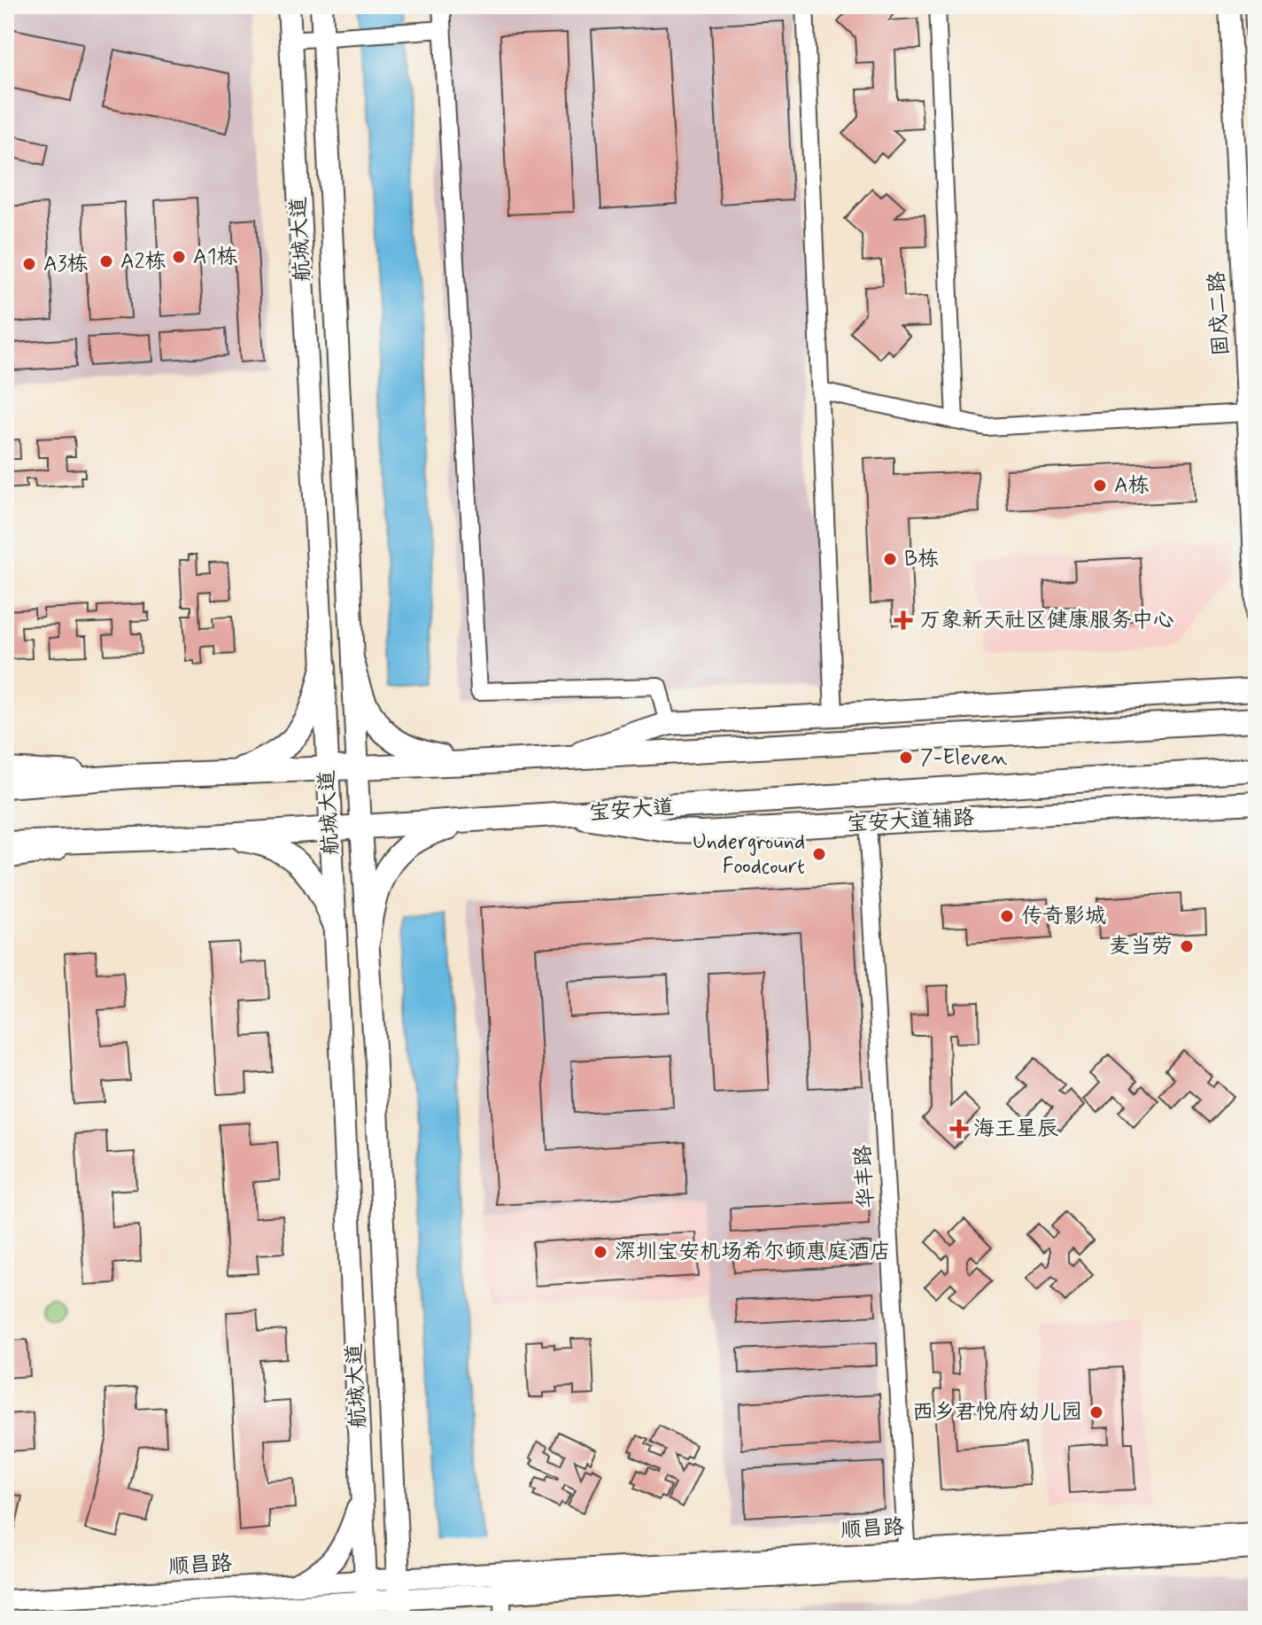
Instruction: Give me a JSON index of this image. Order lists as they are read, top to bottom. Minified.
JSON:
{"streets":{"main road":["航城大道","宝安大道","宝安大道辅路"],"street":["固戍二路","华丰路","顺昌路"]},"crossings":[["航城大道","宝安大道"],["航城大道","顺昌路"],["宝安大道","宝安大道辅路"],["宝安大道辅路","华丰路"],["华丰路","顺昌路"]],"places":{"other":["A1栋","A2栋","A3栋","A栋","B栋","7-Eleven","Underground Foodcourt","传奇影城","麦当劳","深圳宝安机场希尔顿惠庭酒店","西乡君悦府幼儿园"],"health":["万象新天社区健康服务中心","海王星辰"]}}
